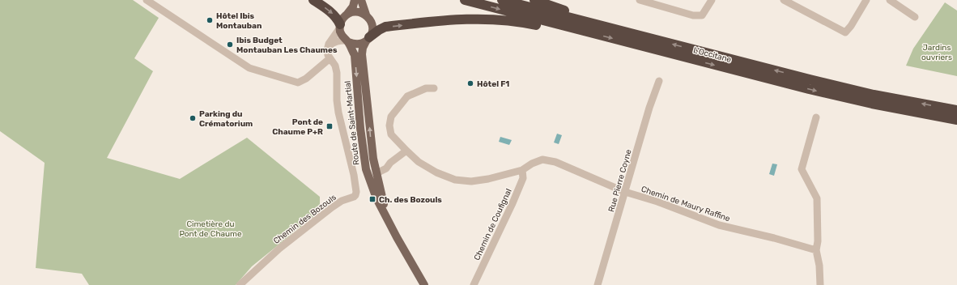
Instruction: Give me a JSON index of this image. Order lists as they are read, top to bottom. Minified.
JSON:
{"streets":{"highway":["L'Occitane"],"main road":["Route de Saint-Martial"],"street":["Rue Pierre Coyne","Chemin de Maury Raffine","Chemin des Bozouls","Chemin de Coufignal"]},"crossings":[["Rue Pierre Coyne","Chemin de Maury Raffine"],["Chemin de Maury Raffine","Chemin de Coufignal"]],"parks":["Jardins ouvriers","Cimetière du Pont de Chaume"],"places":{"other":["Hôtel Ibis Montauban","Ibis Budget Montauban Les Chaumes","Hôtel F1","Parking du Crématorium"],"transit":["Pont de Chaume P+R","Ch. des Bozouls"]}}
